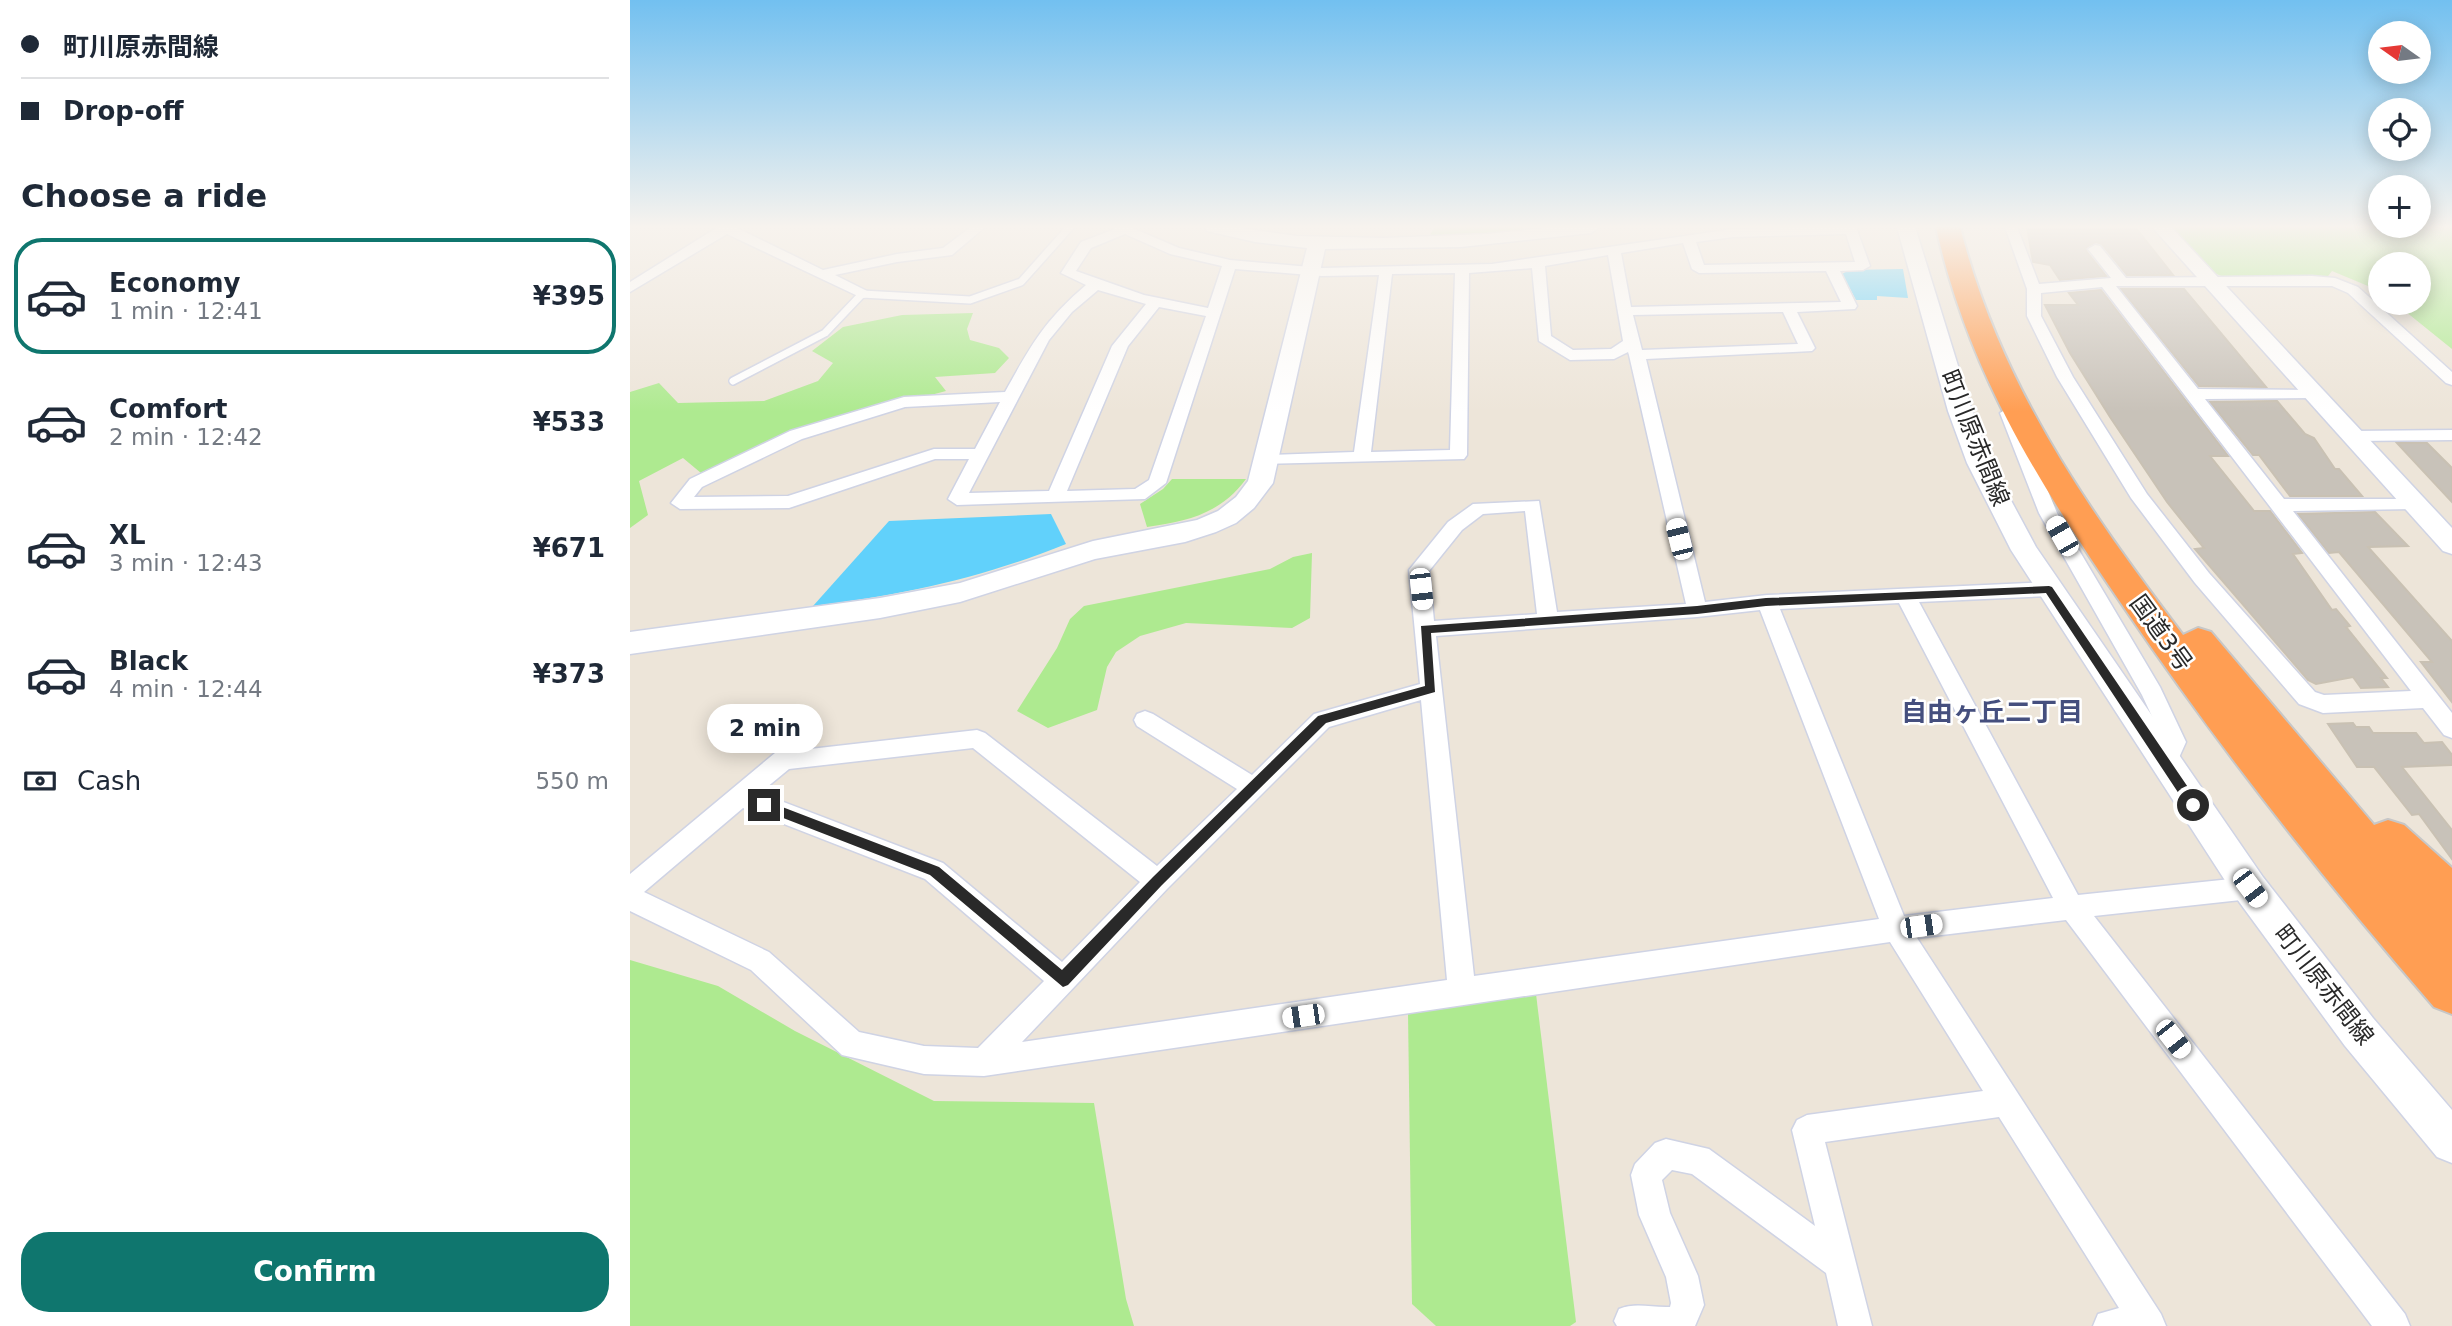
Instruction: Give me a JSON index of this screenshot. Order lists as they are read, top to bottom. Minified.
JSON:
{"streets":{"highway":["国道3号"],"street":["町川原赤間線"]},"districts":["自由ヶ丘二丁目"],"north":"left","page":{"banner":["町川原赤間線","Drop-off"],"map_buttons":["+","−"],"heading":"Choose a ride","list":[{"name":"Economy","note":"1 min · 12:41","value":"¥395"},{"name":"Comfort","note":"2 min · 12:42","value":"¥533"},{"name":"XL","note":"3 min · 12:43","value":"¥671"},{"name":"Black","note":"4 min · 12:44","value":"¥373"}],"bubble":"2 min","pay":["Cash","550 m"],"buttons":"Confirm"}}
